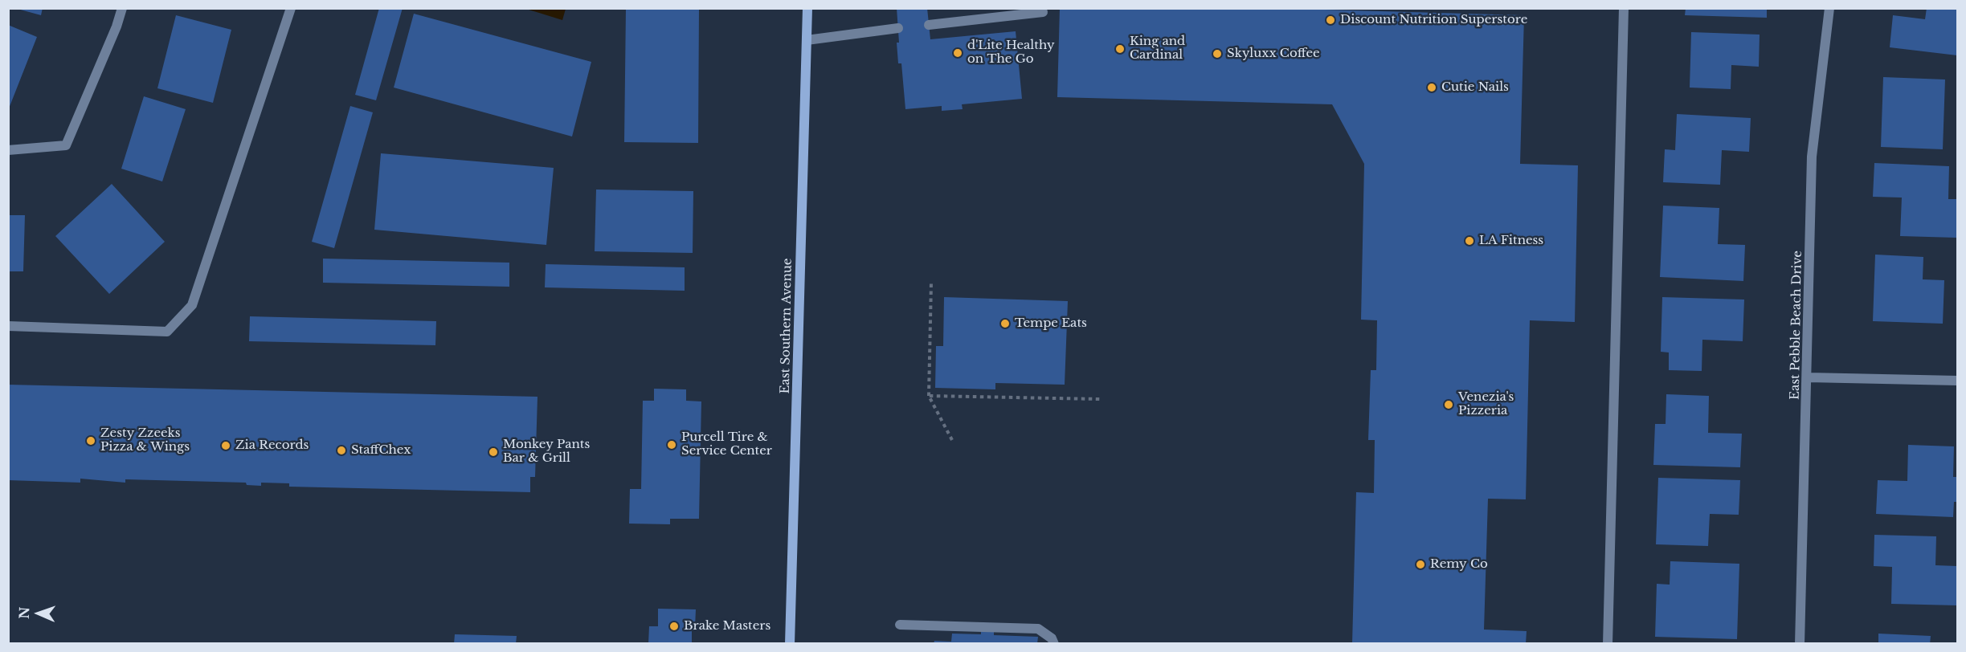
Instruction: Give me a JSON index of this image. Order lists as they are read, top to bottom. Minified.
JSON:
{"streets":{"main road":["East Southern Avenue"],"street":["East Pebble Beach Drive"]},"places":["Discount Nutrition Superstore","King and Cardinal","d'Lite Healthy on The Go","Skyluxx Coffee","Cutie Nails","LA Fitness","Tempe Eats","Venezia's Pizzeria","Zesty Zzeeks Pizza & Wings","Purcell Tire & Service Center","Zia Records","StaffChex","Monkey Pants Bar & Grill","Remy Co","Brake Masters"],"north":"left"}
